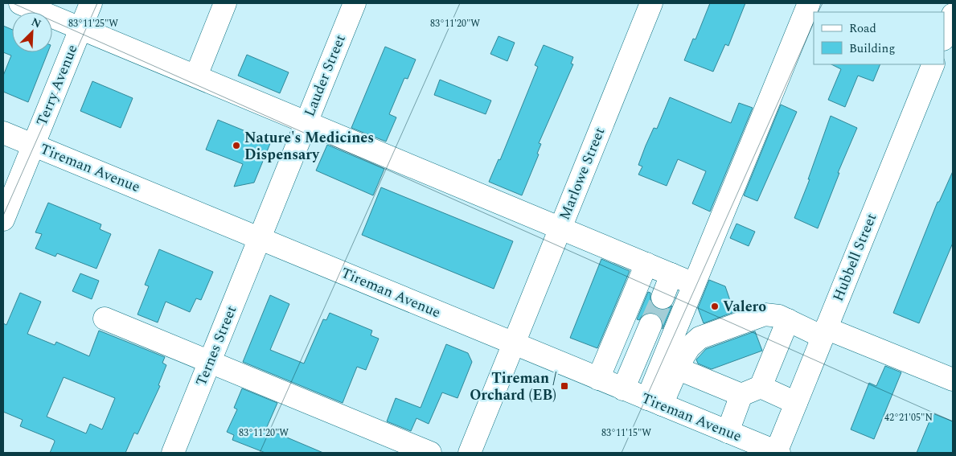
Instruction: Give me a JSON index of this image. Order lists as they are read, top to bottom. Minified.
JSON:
{"streets":{"street":["Lauder Street","Terry Avenue","Tireman Avenue","Marlowe Street","Hubbell Street","Ternes Street"]},"crossings":[["Lauder Street","Tireman Avenue"],["Lauder Street","Ternes Street"],["Terry Avenue","Tireman Avenue"],["Tireman Avenue","Marlowe Street"],["Tireman Avenue","Hubbell Street"],["Tireman Avenue","Ternes Street"]],"places":{"other":["Nature's Medicines Dispensary","Valero"],"transit":["Tireman / Orchard (EB)"]},"legend":["Road","Building"],"north":"top right","coordinates":["83°11'20\"W","83°11'25\"W","42°21'05\"N","83°11'15\"W"]}
